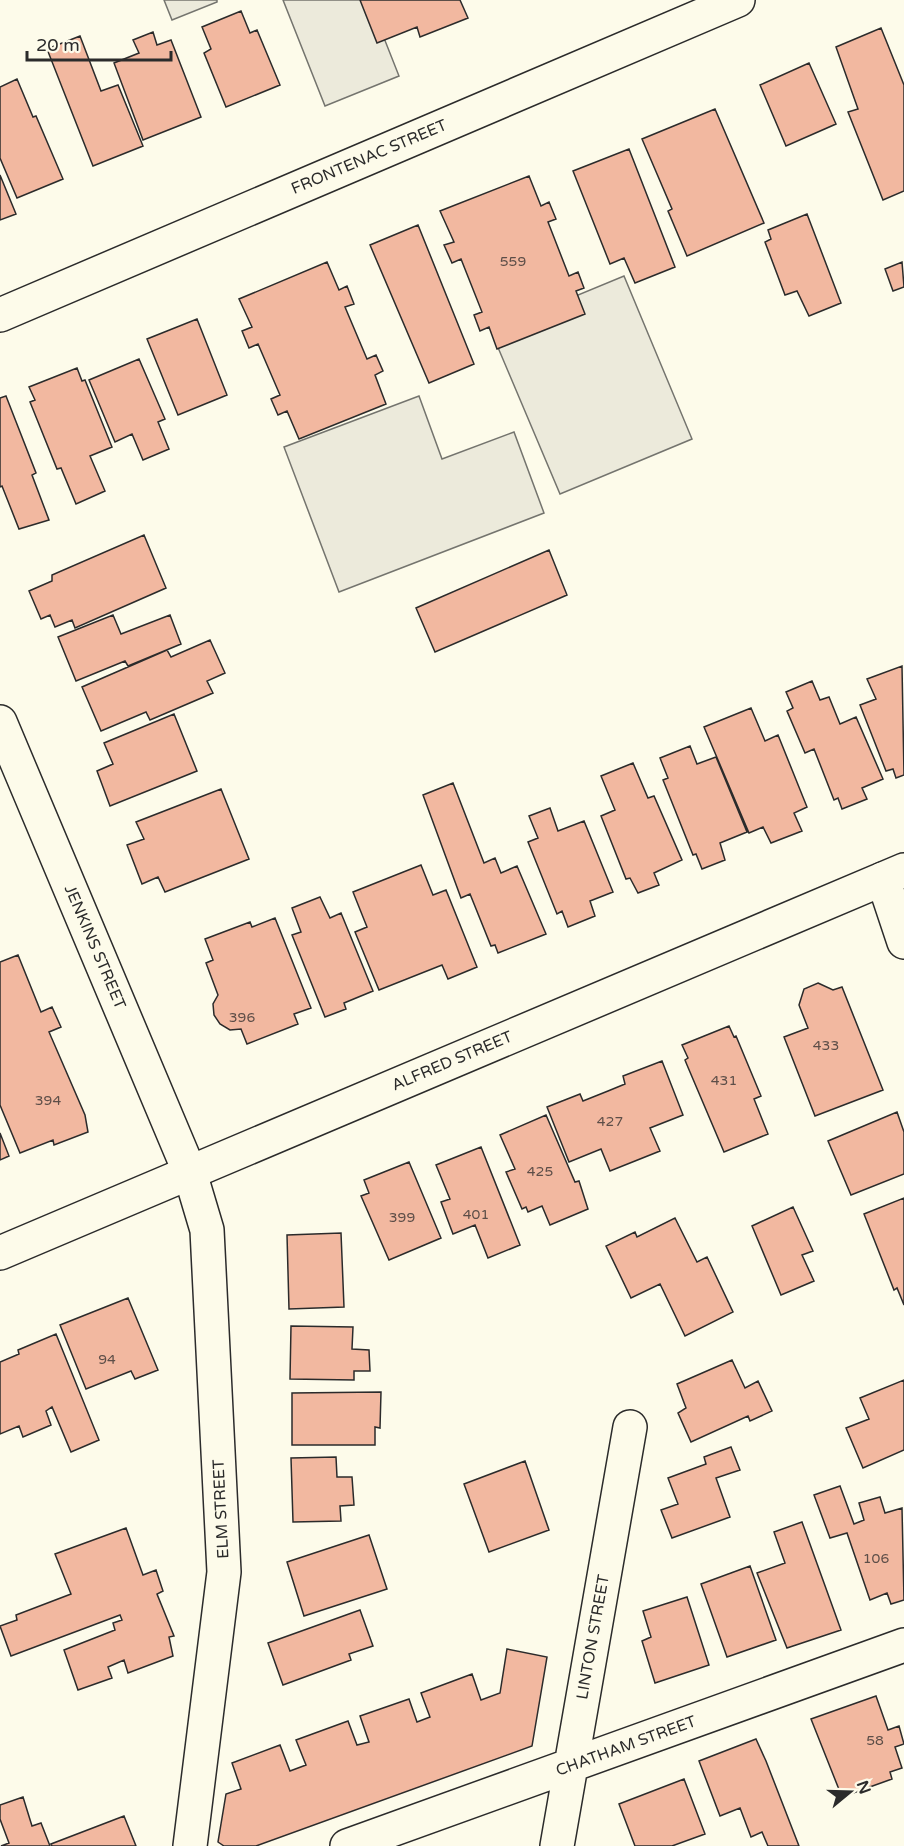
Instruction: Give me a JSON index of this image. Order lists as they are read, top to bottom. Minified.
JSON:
{"streets":{"street":["FRONTENAC STREET","JENKINS STREET","ALFRED STREET","ELM STREET","LINTON STREET","CHATHAM STREET"]},"crossings":[["JENKINS STREET","ALFRED STREET"],["JENKINS STREET","ELM STREET"],["ALFRED STREET","ELM STREET"],["LINTON STREET","CHATHAM STREET"]],"house_numbers":["559","396","433","431","394","427","425","401","399","94","106","58"],"scale_bar":"20 m","north":"right"}
